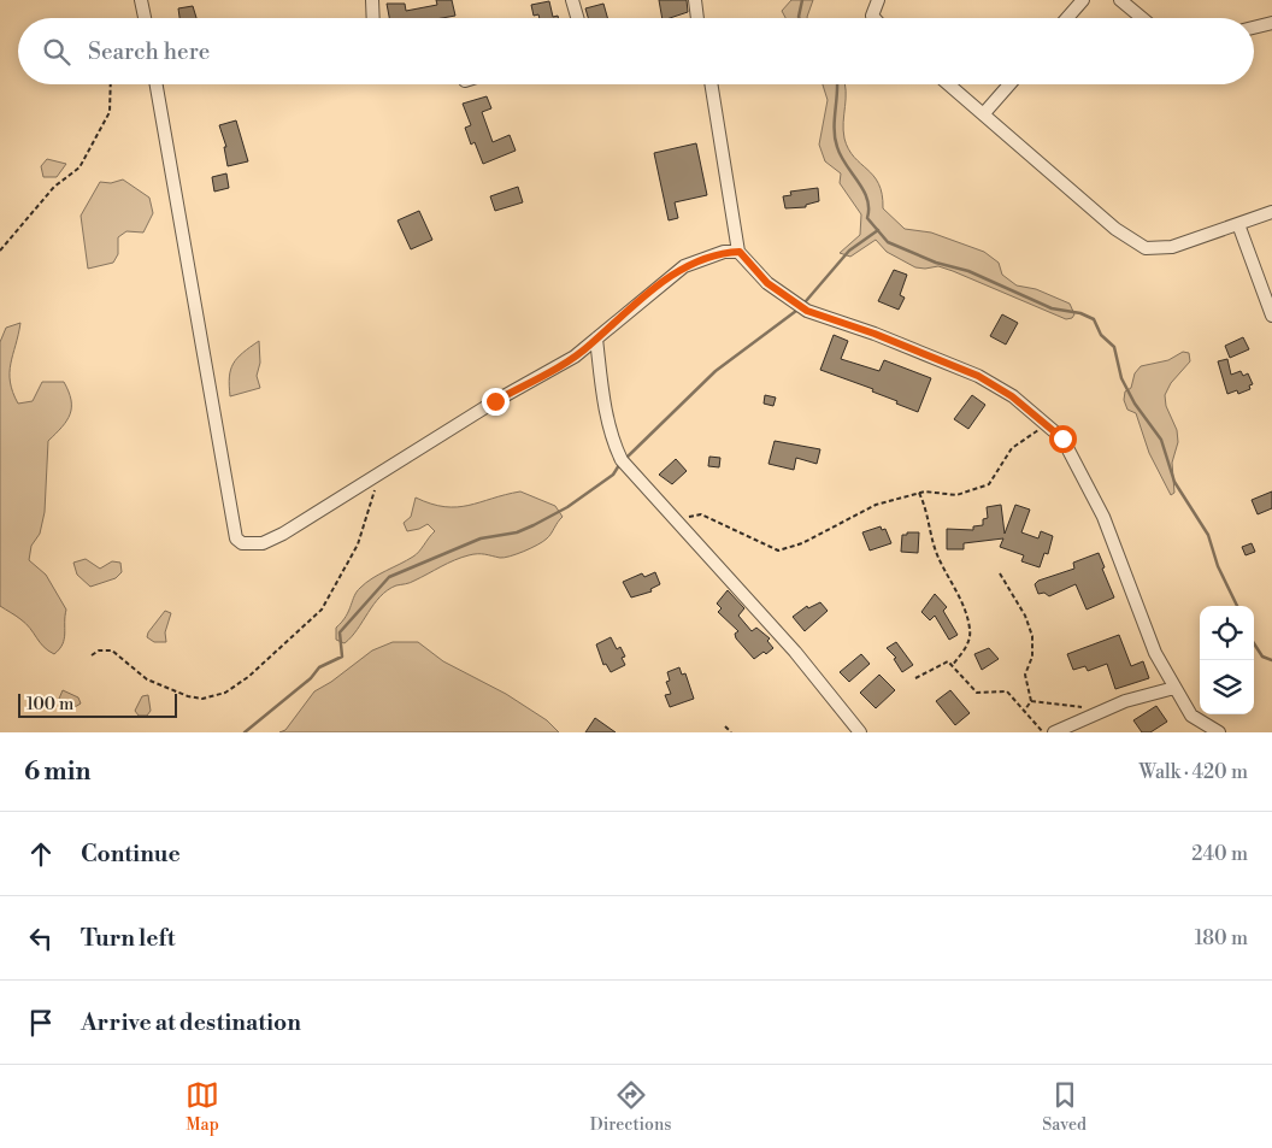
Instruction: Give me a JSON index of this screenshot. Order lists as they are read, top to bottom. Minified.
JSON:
{"scale_bar":"100 m","page":{"search":"Search here","scale":"100 m","heading":["6 min","Walk · 420 m"],"list":[["Continue","240 m"],["Turn left","180 m"],"Arrive at destination"],"nav":["Map","Directions","Saved"]}}
